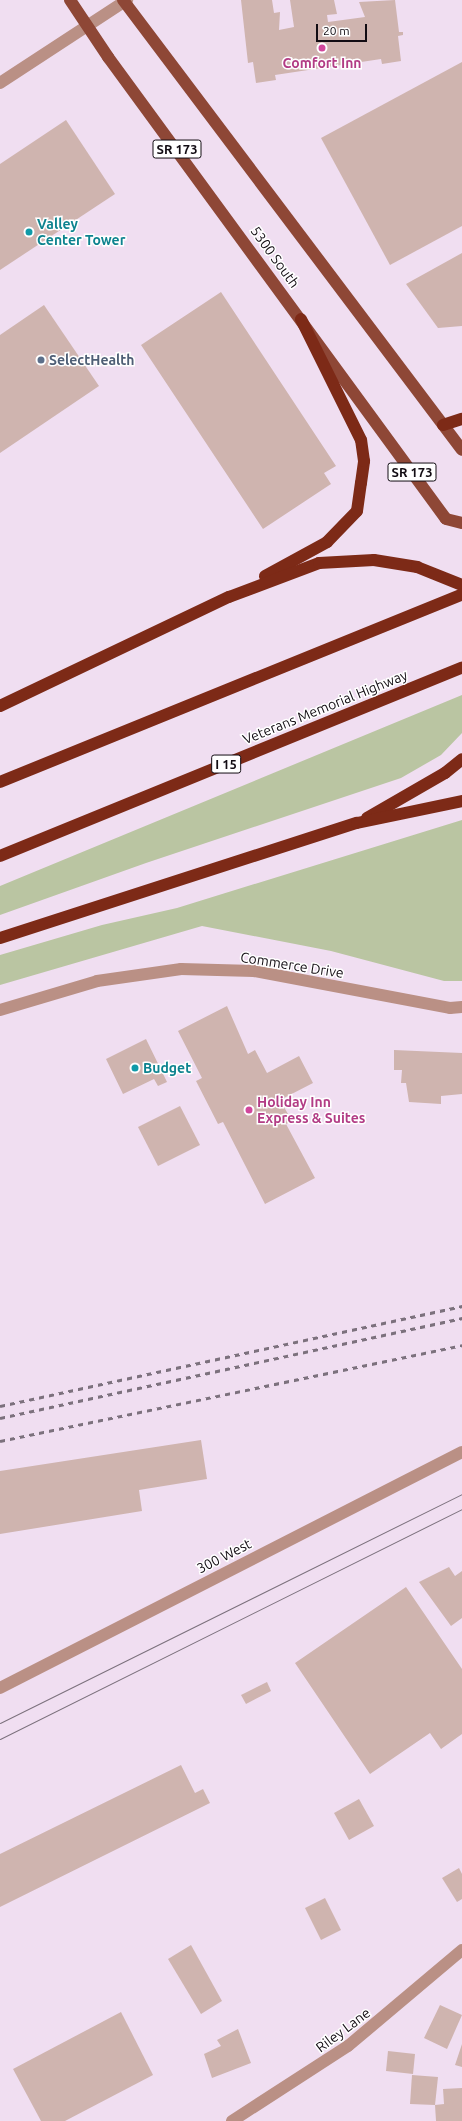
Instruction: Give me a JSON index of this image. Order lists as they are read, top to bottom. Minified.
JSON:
{"streets":{"highway":["Veterans Memorial Highway","I 15"],"main road":["SR 173","5300 South"],"street":["Commerce Drive","300 West","Riley Lane"]},"places":["Comfort Inn","Valley Center Tower","SelectHealth","Budget","Holiday Inn Express & Suites"],"scale_bar":"20 m"}
